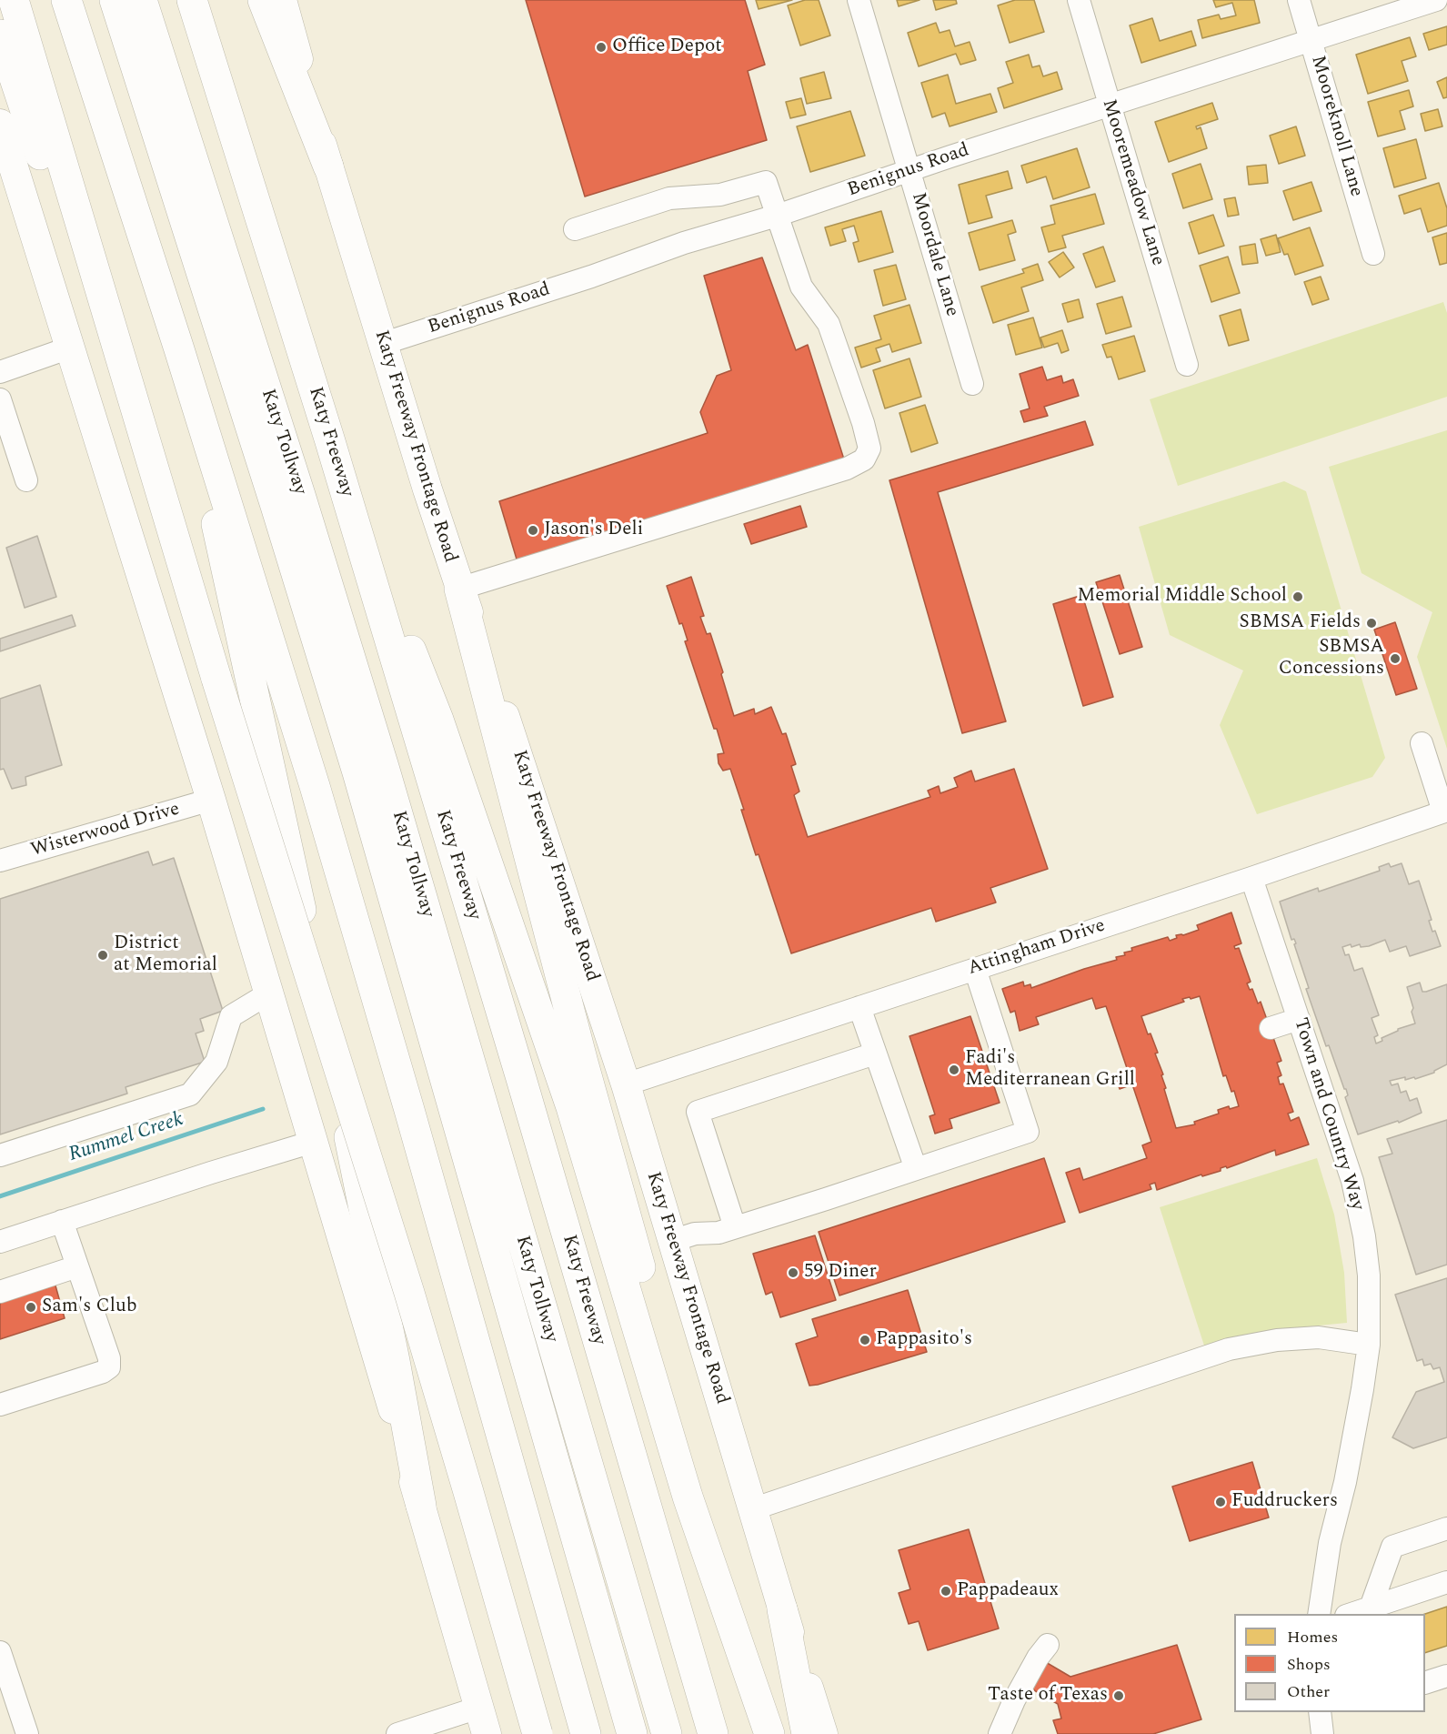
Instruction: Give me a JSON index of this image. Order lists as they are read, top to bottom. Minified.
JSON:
{"streets":{"highway":["Katy Tollway","Katy Freeway"],"main road":["Katy Freeway Frontage Road"],"street":["Mooreknoll Lane","Benignus Road","Mooremeadow Lane","Moordale Lane","Wisterwood Drive","Attingham Drive","Town and Country Way"]},"crossings":[["Mooreknoll Lane","Benignus Road"],["Benignus Road","Mooremeadow Lane"],["Benignus Road","Moordale Lane"],["Benignus Road","Katy Freeway Frontage Road"],["Katy Freeway Frontage Road","Attingham Drive"],["Attingham Drive","Town and Country Way"]],"water":["Rummel Creek"],"places":["Office Depot","Jason's Deli","Memorial Middle School","SBMSA Fields","SBMSA Concessions","District at Memorial","Fadi's Mediterranean Grill","59 Diner","Sam's Club","Pappasito's","Fuddruckers","Pappadeaux","Taste of Texas"],"legend":["Homes","Shops","Other"]}
